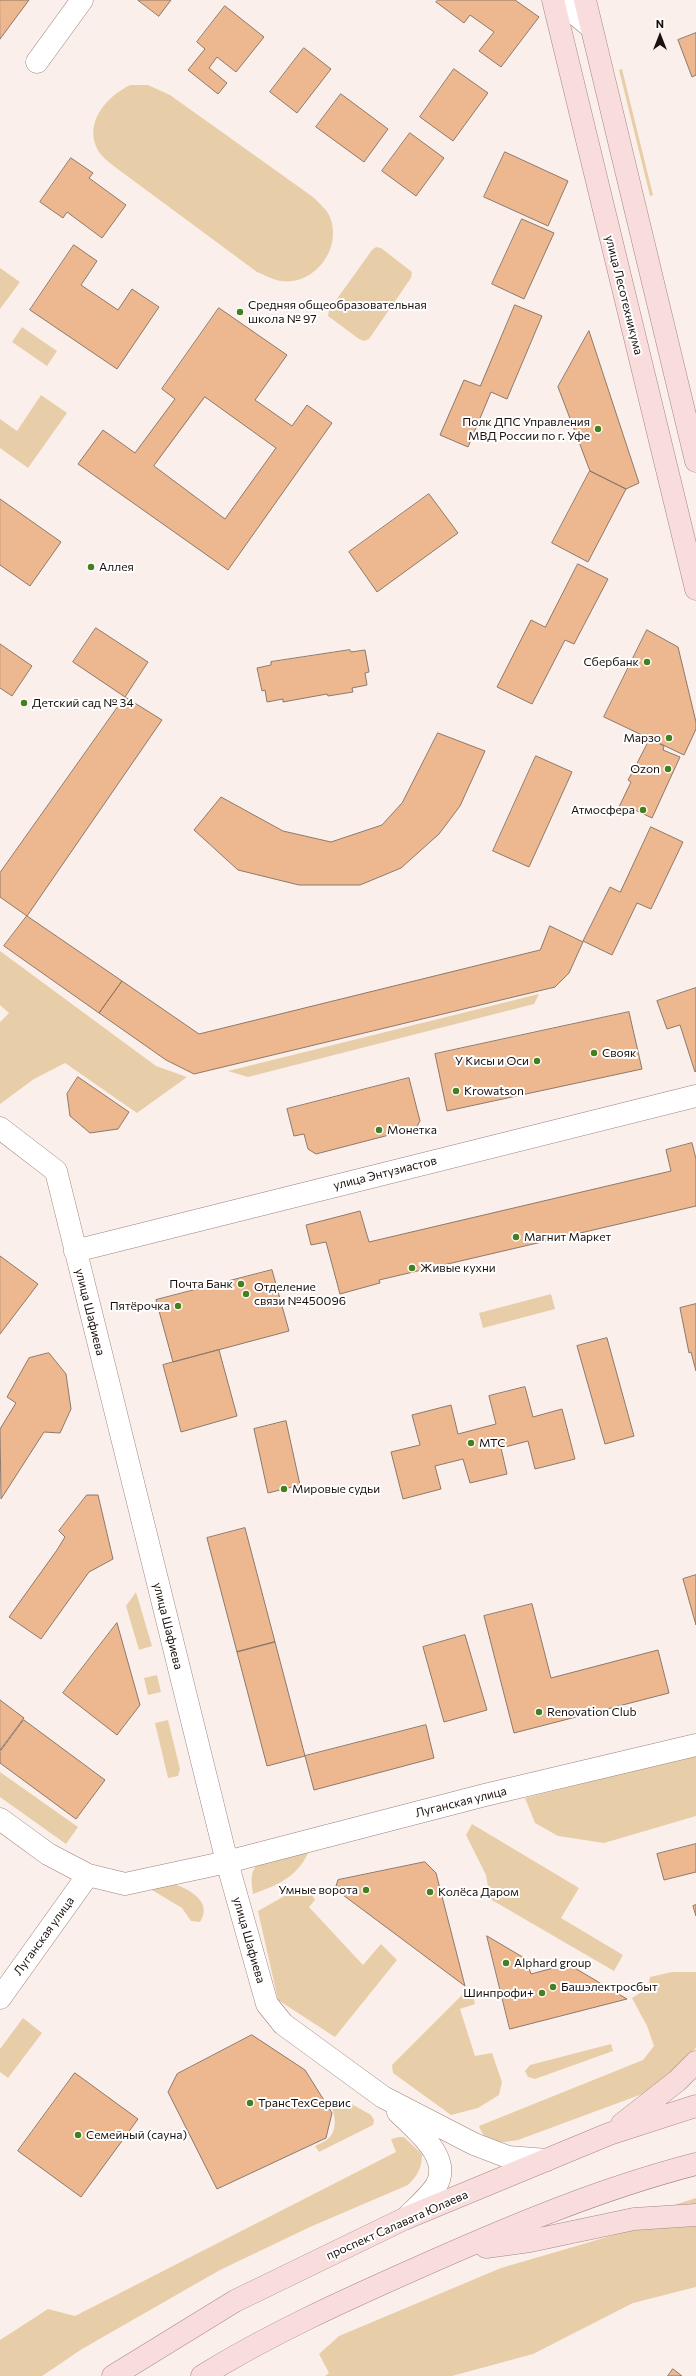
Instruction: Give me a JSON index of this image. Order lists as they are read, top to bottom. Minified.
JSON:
{"streets":{"main road":["улица Лесотехникума","проспект Салавата Юлаева"],"street":["улица Энтузиастов","улица Шафиева","Луганская улица"]},"crossings":[["улица Энтузиастов","улица Шафиева"],["улица Шафиева","Луганская улица"],["улица Шафиева","проспект Салавата Юлаева"]],"places":["Средняя общеобразовательная школа № 97","Полк ДПС Управления МВД России по г. Уфе","Аллея","Сбербанк","Детский сад № 34","Марзо","Ozon","Атмосфера","Свояк","У Кисы и Оси","Krowatson","Монетка","Магнит Маркет","Живые кухни","Почта Банк","Отделение связи №450096","Пятёрочка","МТС","Мировые судьи","Renovation Club","Умные ворота","Колёса Даром","Alphard group","Башэлектросбыт","Шинпрофи+","ТрансТехСервис","Семейный (сауна)"],"north":"top"}
